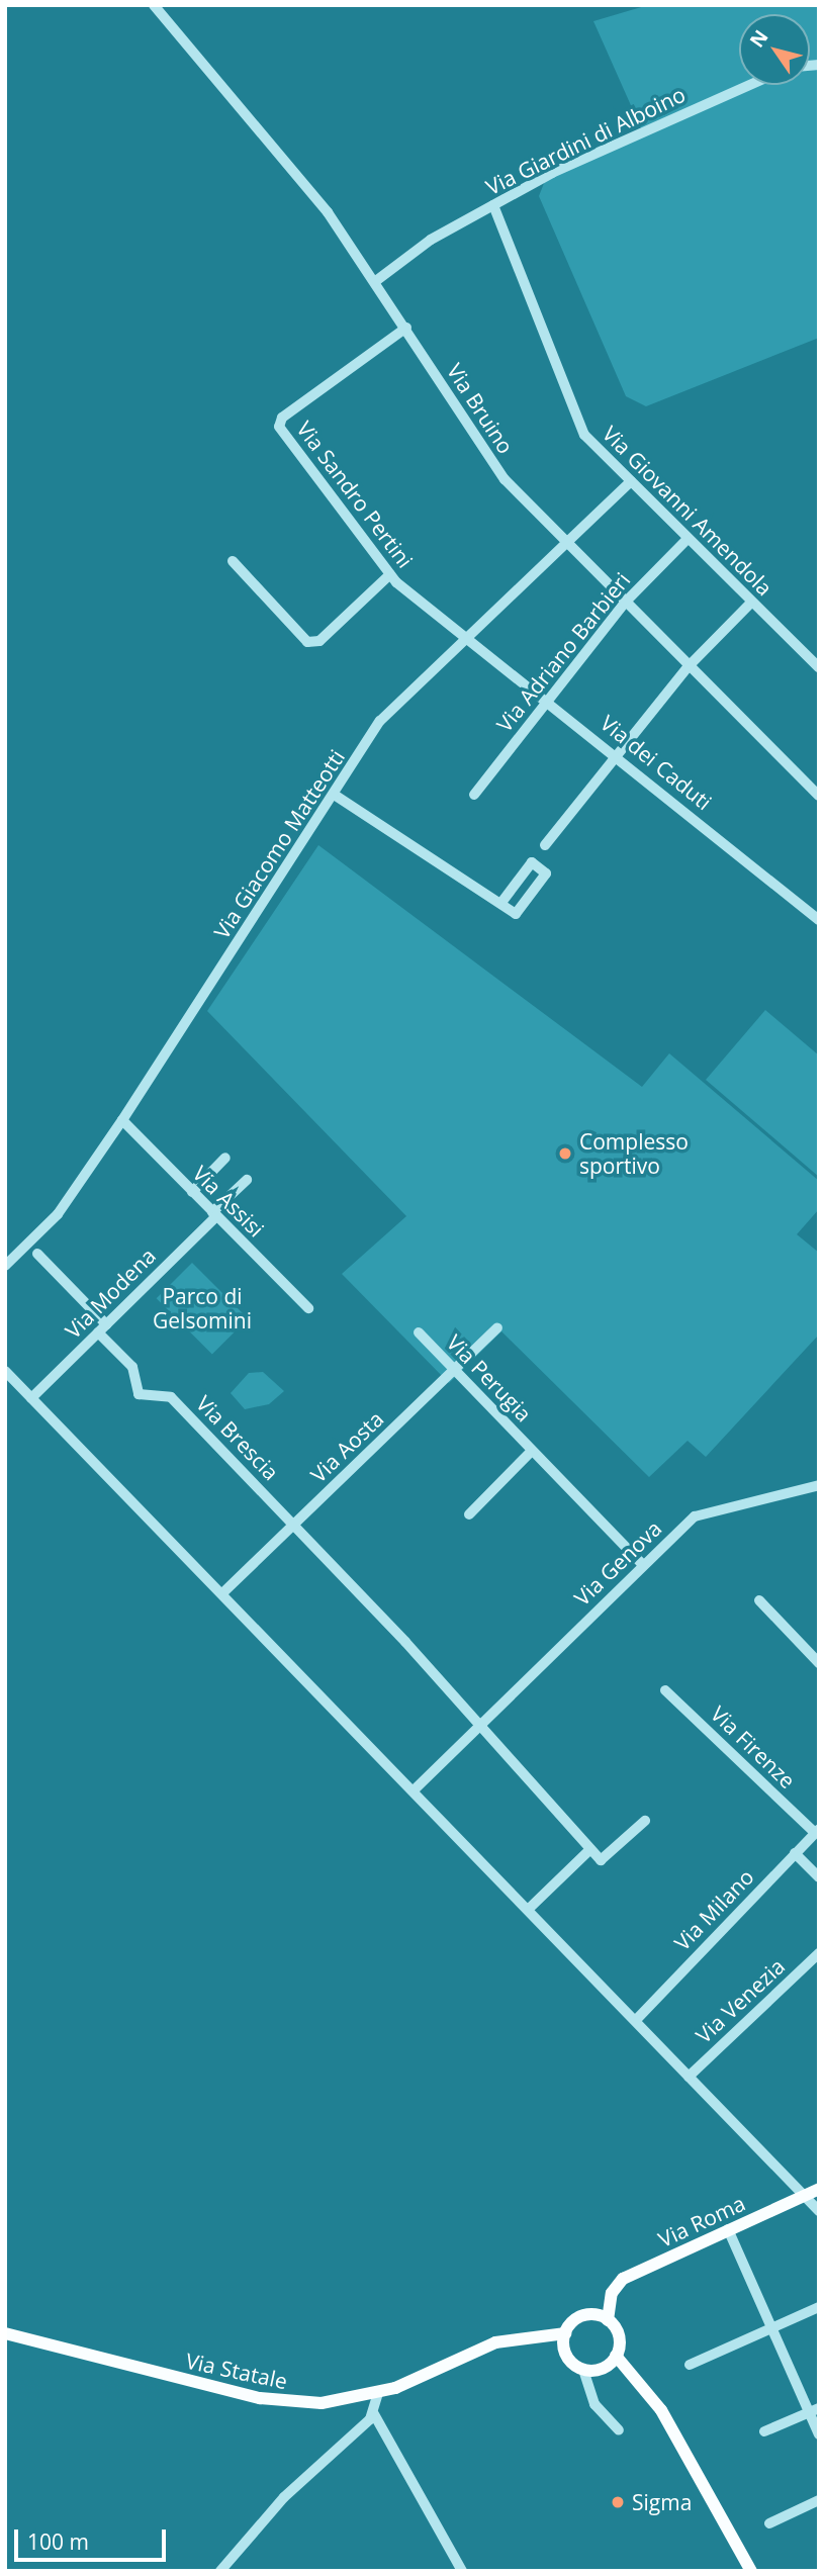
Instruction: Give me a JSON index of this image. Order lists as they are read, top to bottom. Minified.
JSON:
{"streets":{"main road":["Via Roma","Via Statale"],"street":["Via Giardini di Alboino","Via Bruino","Via Sandro Pertini","Via Giovanni Amendola","Via Adriano Barbieri","Via dei Caduti","Via Giacomo Matteotti","Via Assisi","Via Modena","Via Perugia","Via Brescia","Via Aosta","Via Genova","Via Firenze","Via Milano","Via Venezia"]},"crossings":[["Via Giardini di Alboino","Via Bruino"],["Via Giardini di Alboino","Via Giovanni Amendola"],["Via Bruino","Via Sandro Pertini"],["Via Bruino","Via Adriano Barbieri"],["Via Bruino","Via Giacomo Matteotti"],["Via Sandro Pertini","Via dei Caduti"],["Via Sandro Pertini","Via Giacomo Matteotti"],["Via Giovanni Amendola","Via Adriano Barbieri"],["Via Giovanni Amendola","Via Giacomo Matteotti"],["Via Adriano Barbieri","Via dei Caduti"],["Via dei Caduti","Via Giacomo Matteotti"],["Via Giacomo Matteotti","Via Assisi"],["Via Assisi","Via Modena"],["Via Modena","Via Brescia"],["Via Perugia","Via Aosta"],["Via Perugia","Via Genova"],["Via Brescia","Via Aosta"],["Via Firenze","Via Milano"],["Via Roma","Via Statale"]],"parks":["Parco di Gelsomini"],"places":["Complesso sportivo","Sigma"],"scale_bar":"100 m","north":"top left"}
